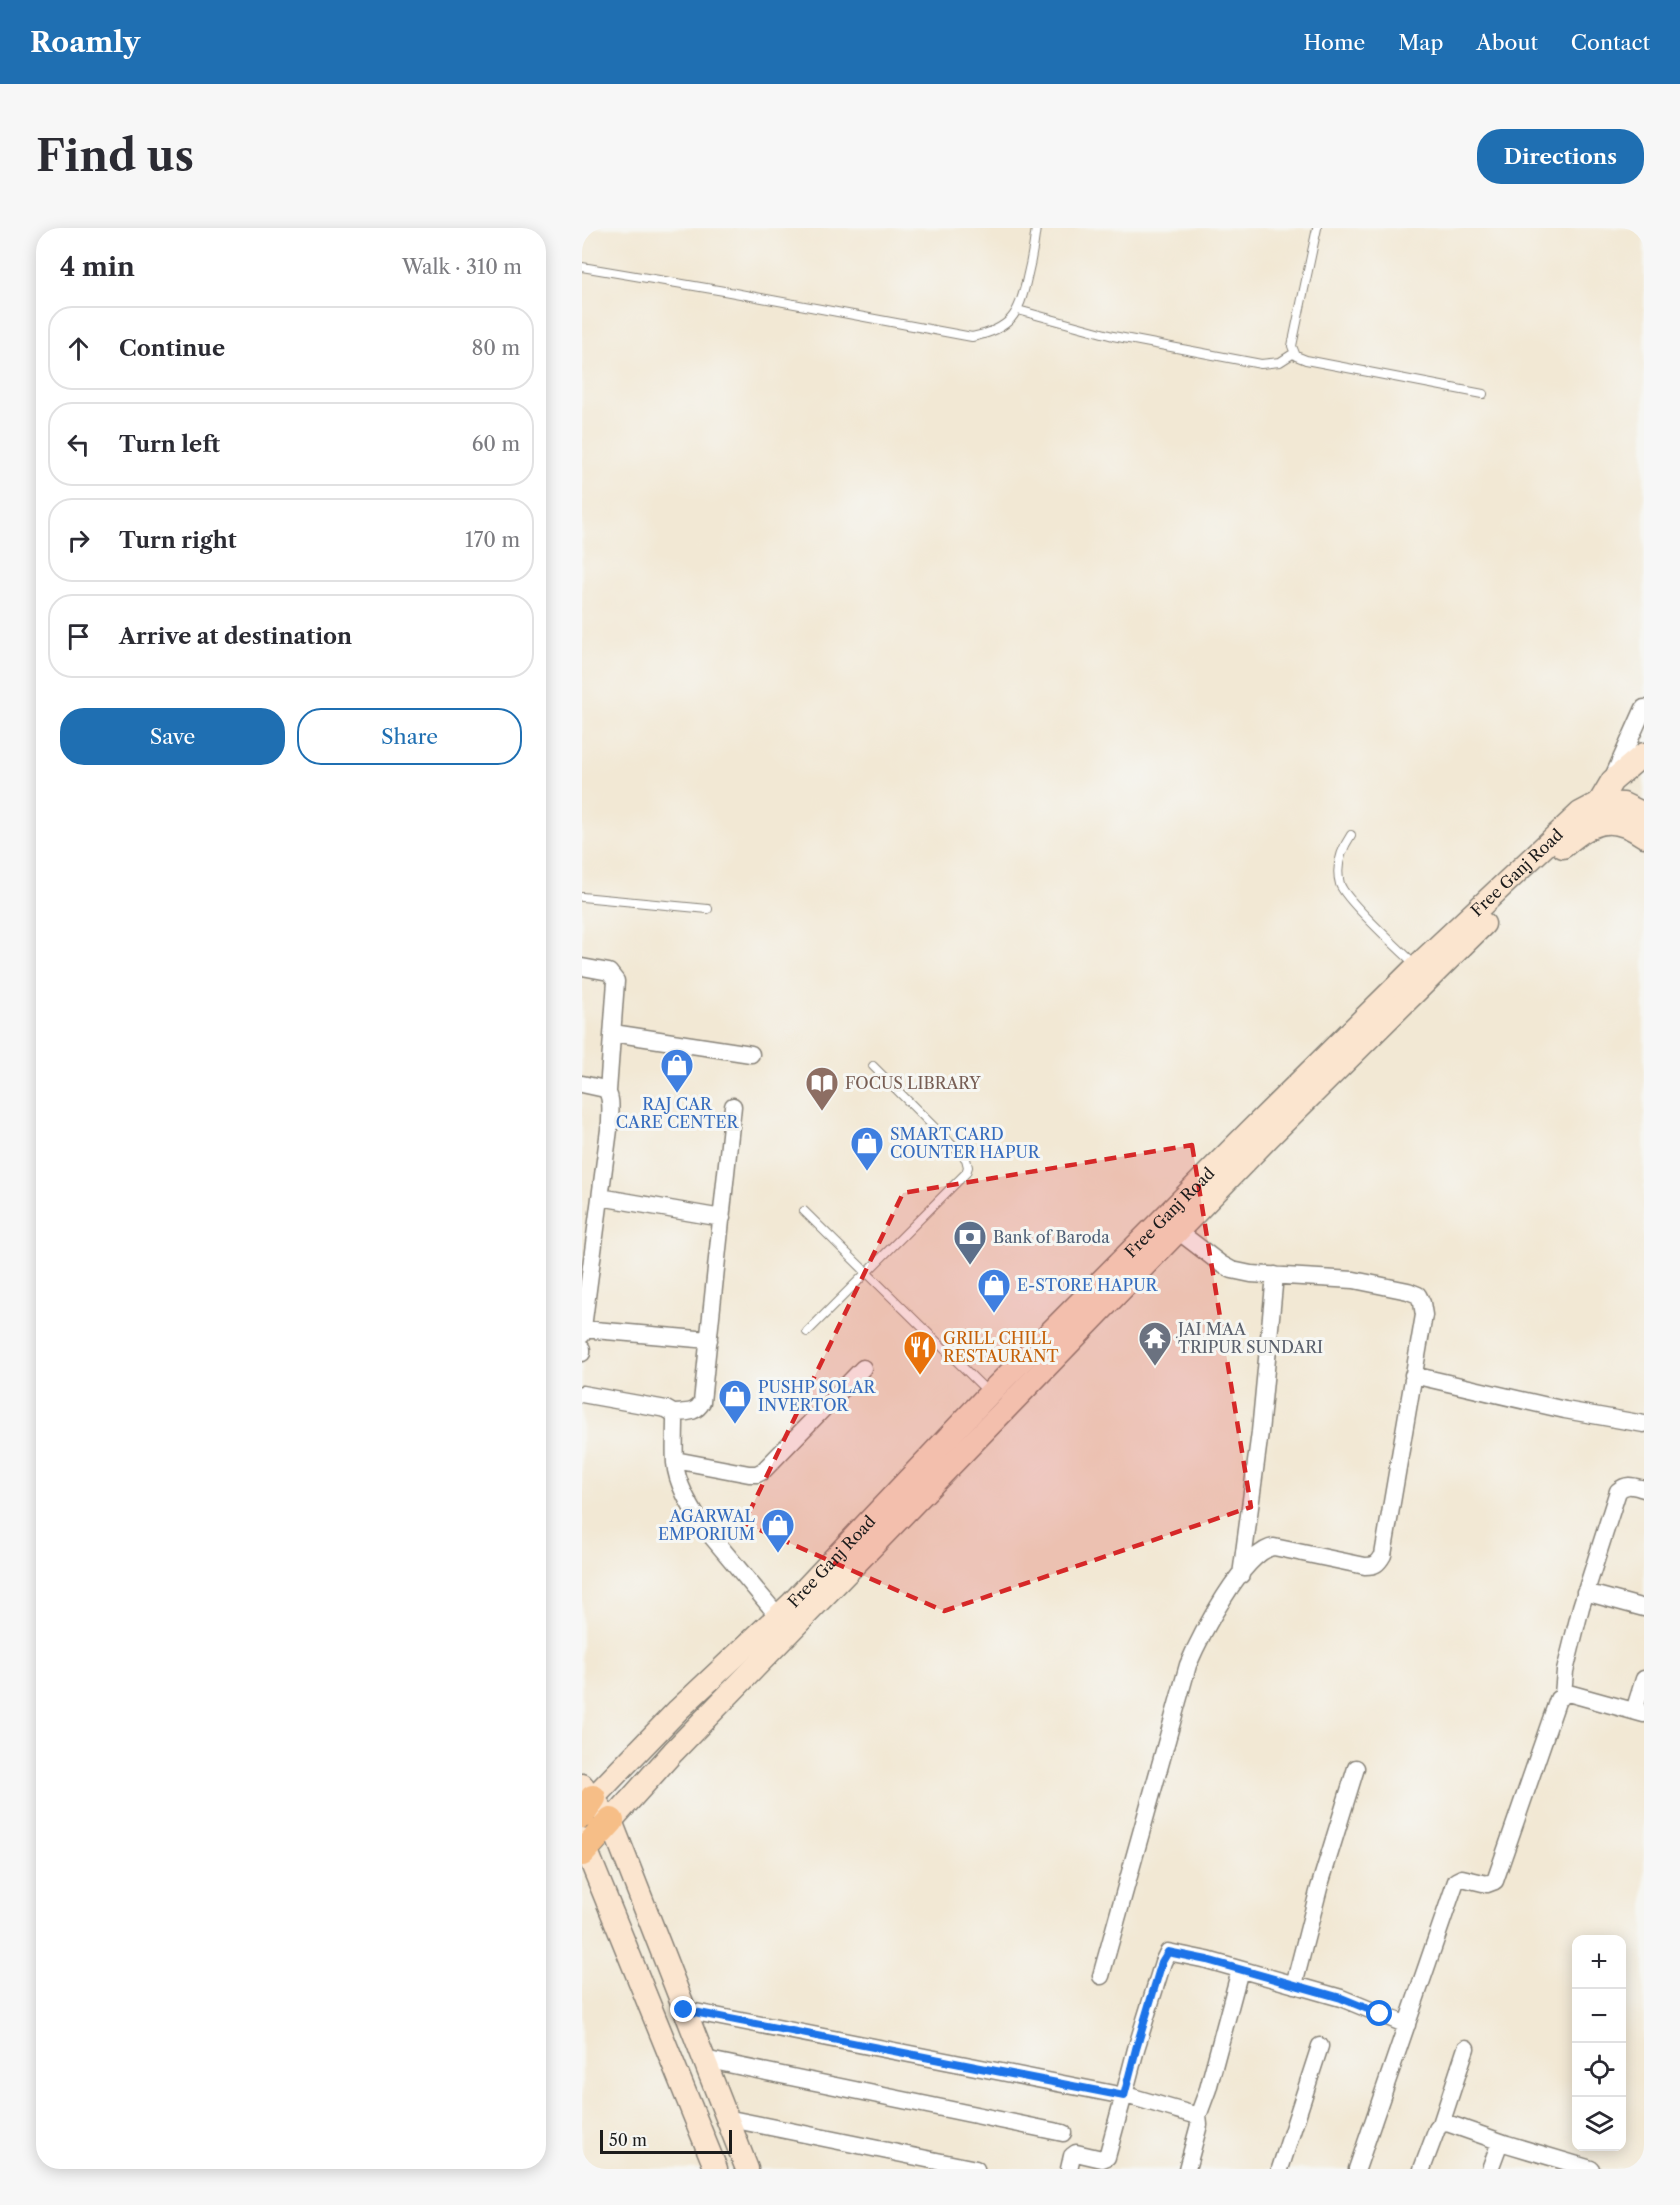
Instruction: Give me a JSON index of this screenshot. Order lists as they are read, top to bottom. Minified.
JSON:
{"streets":{"street":["Free Ganj Road"]},"places":{"shop":["RAJ CAR CARE CENTER","SMART CARD COUNTER HAPUR","E-STORE HAPUR","PUSHP SOLAR INVERTOR","AGARWAL EMPORIUM"],"library":["FOCUS LIBRARY"],"bank":["Bank of Baroda"],"temple":["JAI MAA TRIPUR SUNDARI"],"restaurant":["GRILL CHILL RESTAURANT"]},"scale_bar":"50 m","page":{"header":"Roamly","nav":["Home","Map","About","Contact"],"buttons":["Directions",["Save","Share"]],"title":"Find us","heading":["4 min","Walk · 310 m"],"list":[["Continue","80 m"],["Turn left","60 m"],["Turn right","170 m"],"Arrive at destination"],"map_buttons":["+","−"],"scale":"50 m"}}
